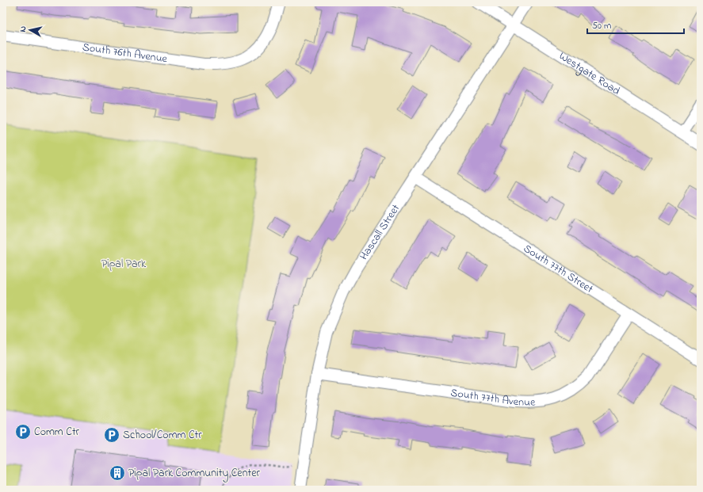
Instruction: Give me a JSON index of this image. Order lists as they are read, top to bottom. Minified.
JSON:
{"streets":{"street":["South 76th Avenue","Westgate Road","Hascall Street","South 77th Street","South 77th Avenue"]},"crossings":[["Westgate Road","Hascall Street"],["Hascall Street","South 77th Street"],["Hascall Street","South 77th Avenue"],["South 77th Street","South 77th Avenue"]],"parks":["Pipal Park"],"places":{"parking":["Comm Ctr","School/Comm Ctr"],"building":["Pipal Park Community Center"]},"scale_bar":"50 m","north":"left"}
